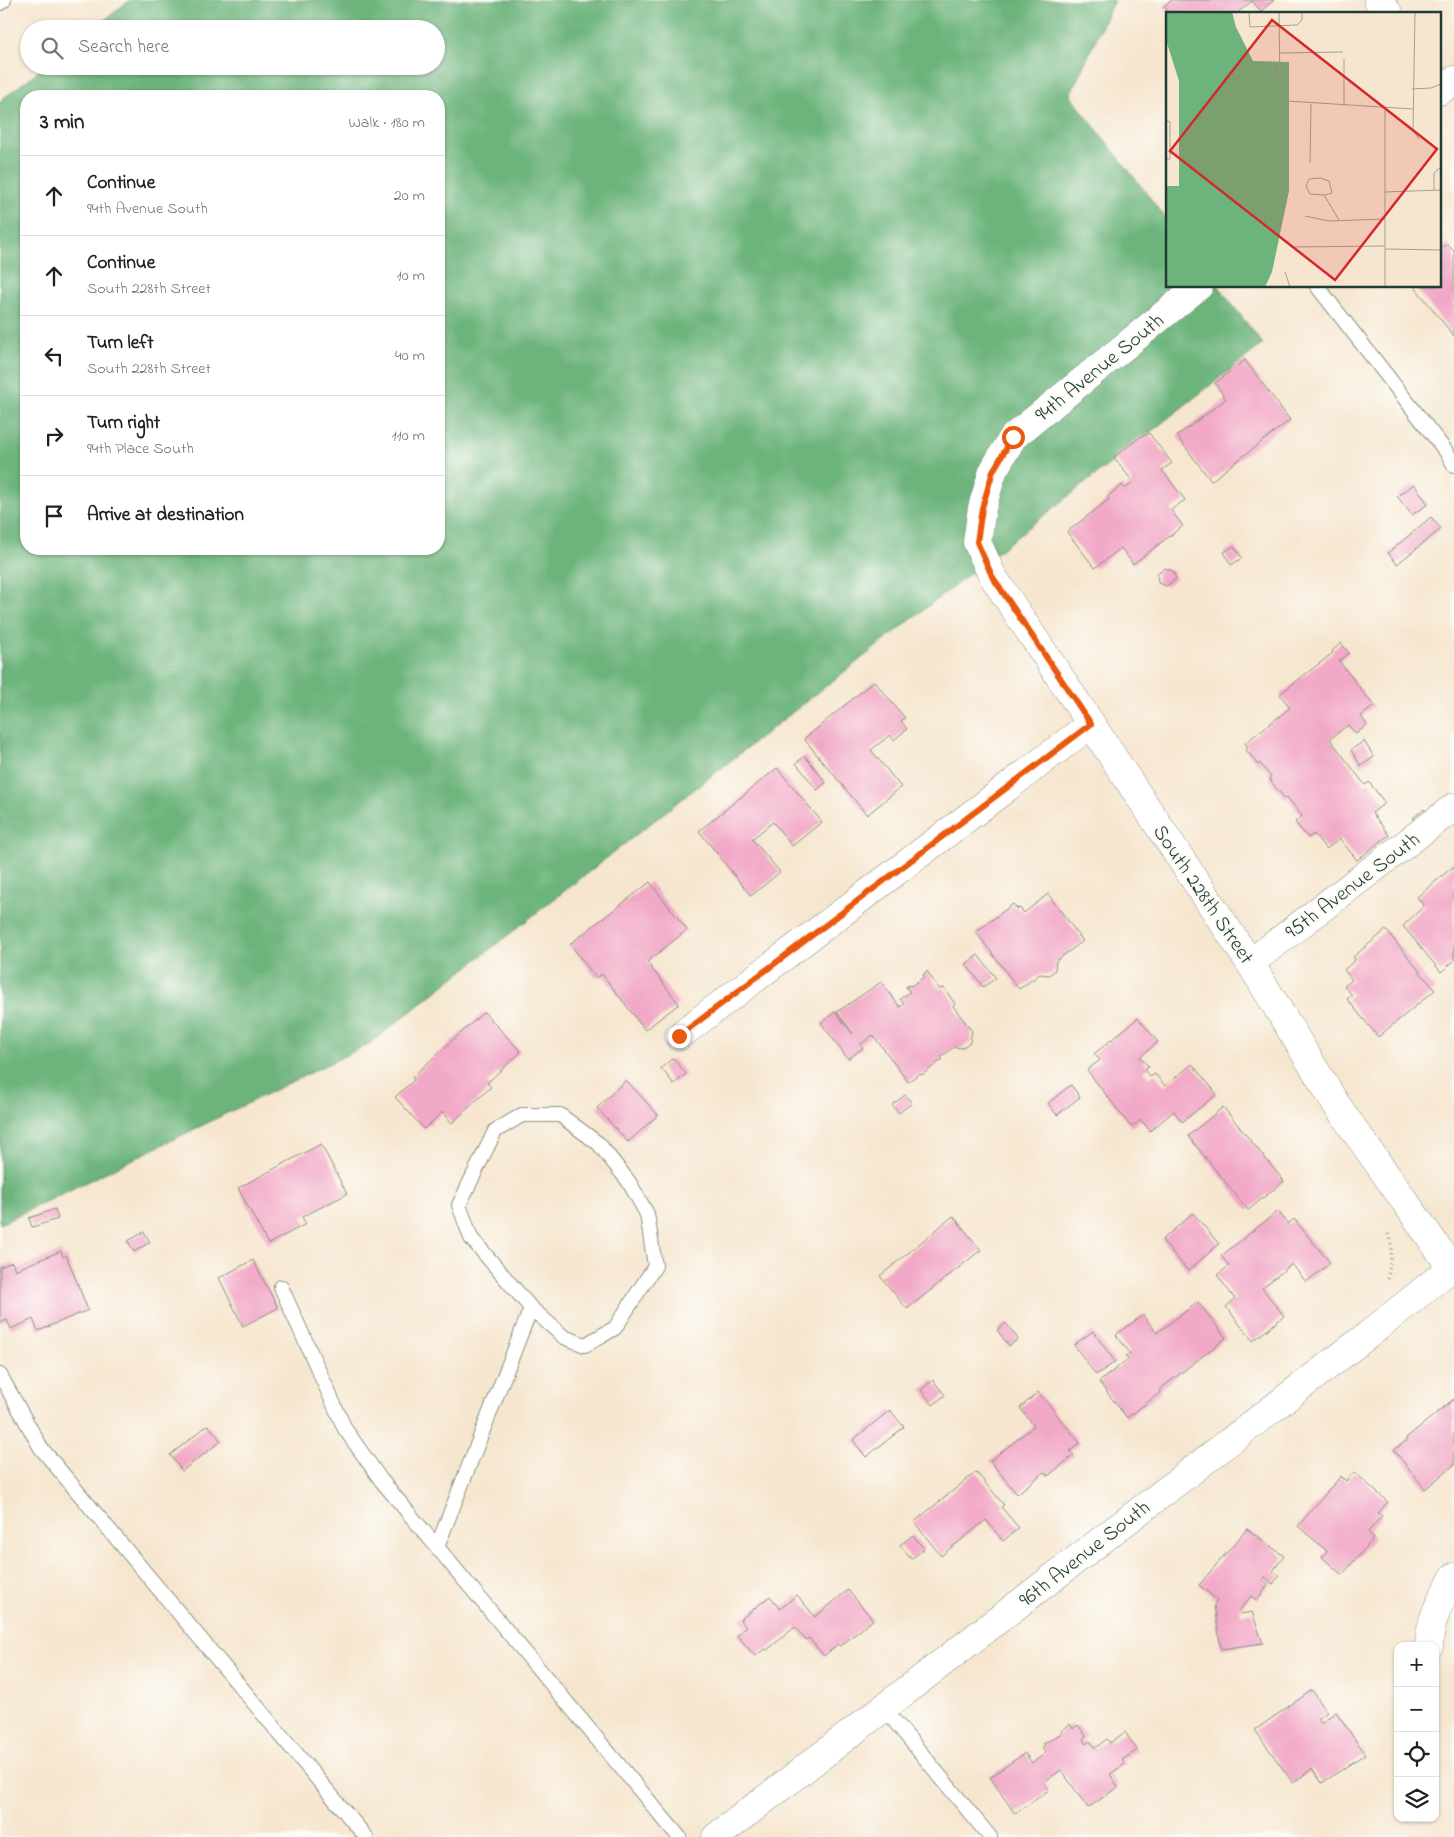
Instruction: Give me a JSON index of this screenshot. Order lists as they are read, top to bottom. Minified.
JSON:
{"streets":{"street":["94th Avenue South","95th Avenue South","South 228th Street","96th Avenue South"]},"crossings":[["94th Avenue South","South 228th Street"],["95th Avenue South","South 228th Street"],["South 228th Street","96th Avenue South"]],"page":{"search":"Search here","heading":["3 min","Walk · 180 m"],"list":[["Continue","94th Avenue South","20 m"],["Continue","South 228th Street","10 m"],["Turn left","South 228th Street","40 m"],["Turn right","94th Place South","110 m"],"Arrive at destination"],"map_buttons":["+","−"]}}
